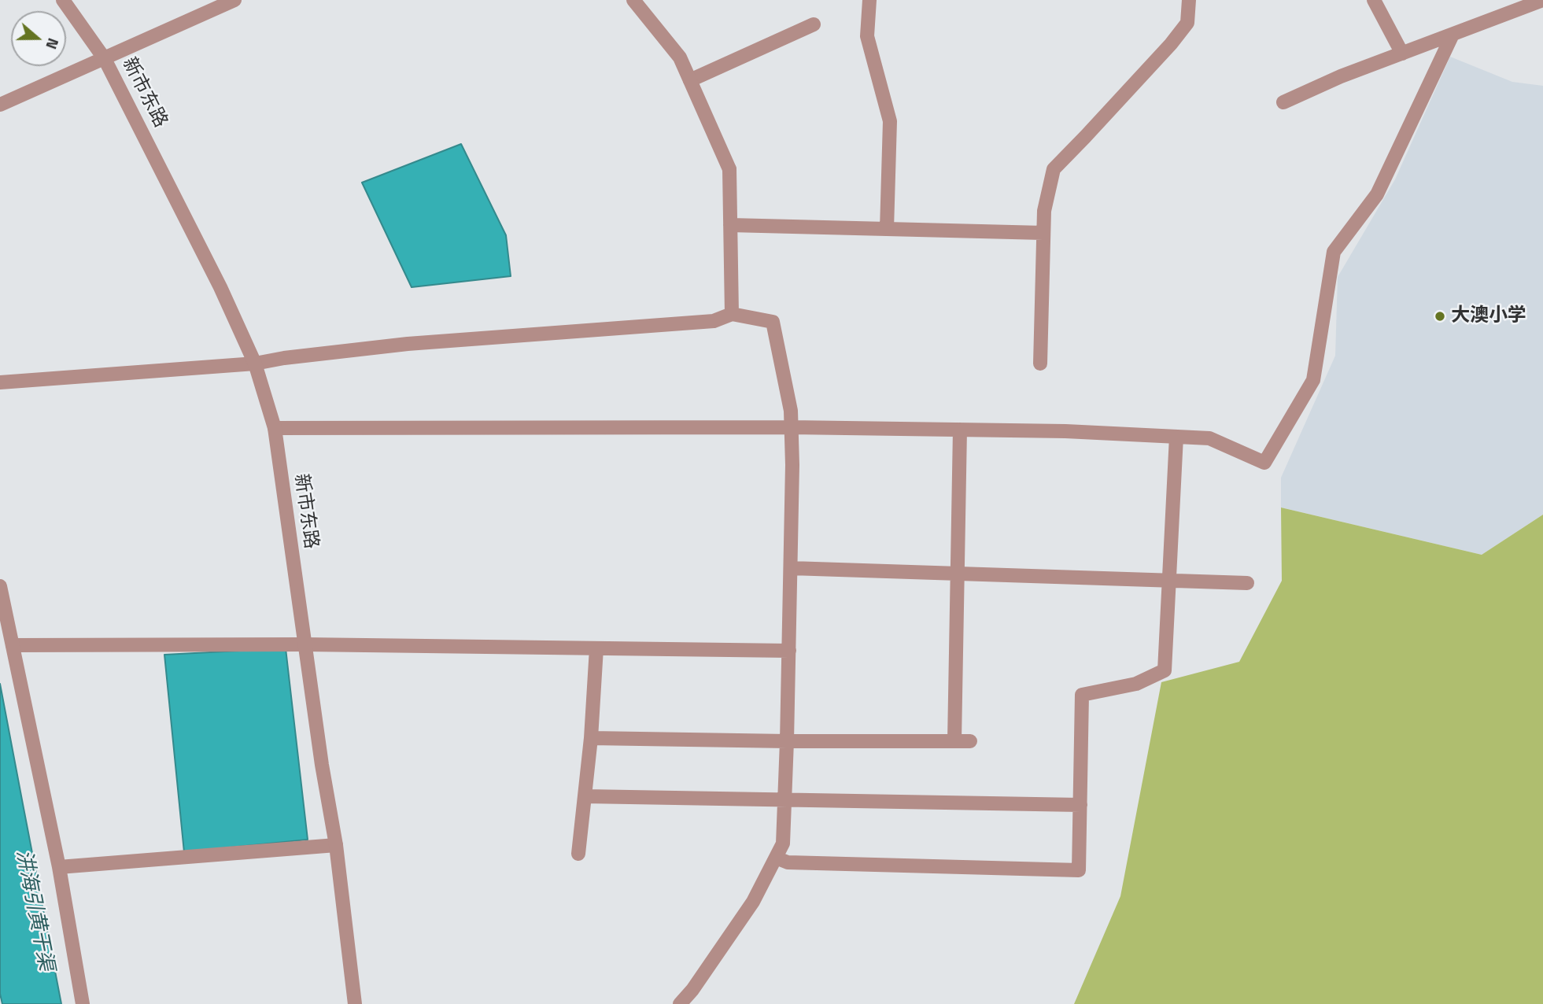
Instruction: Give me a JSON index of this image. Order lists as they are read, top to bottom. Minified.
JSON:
{"streets":{"street":["新市东路"]},"water":["汫海引黄干渠"],"places":["大澳小学"],"north":"right"}
